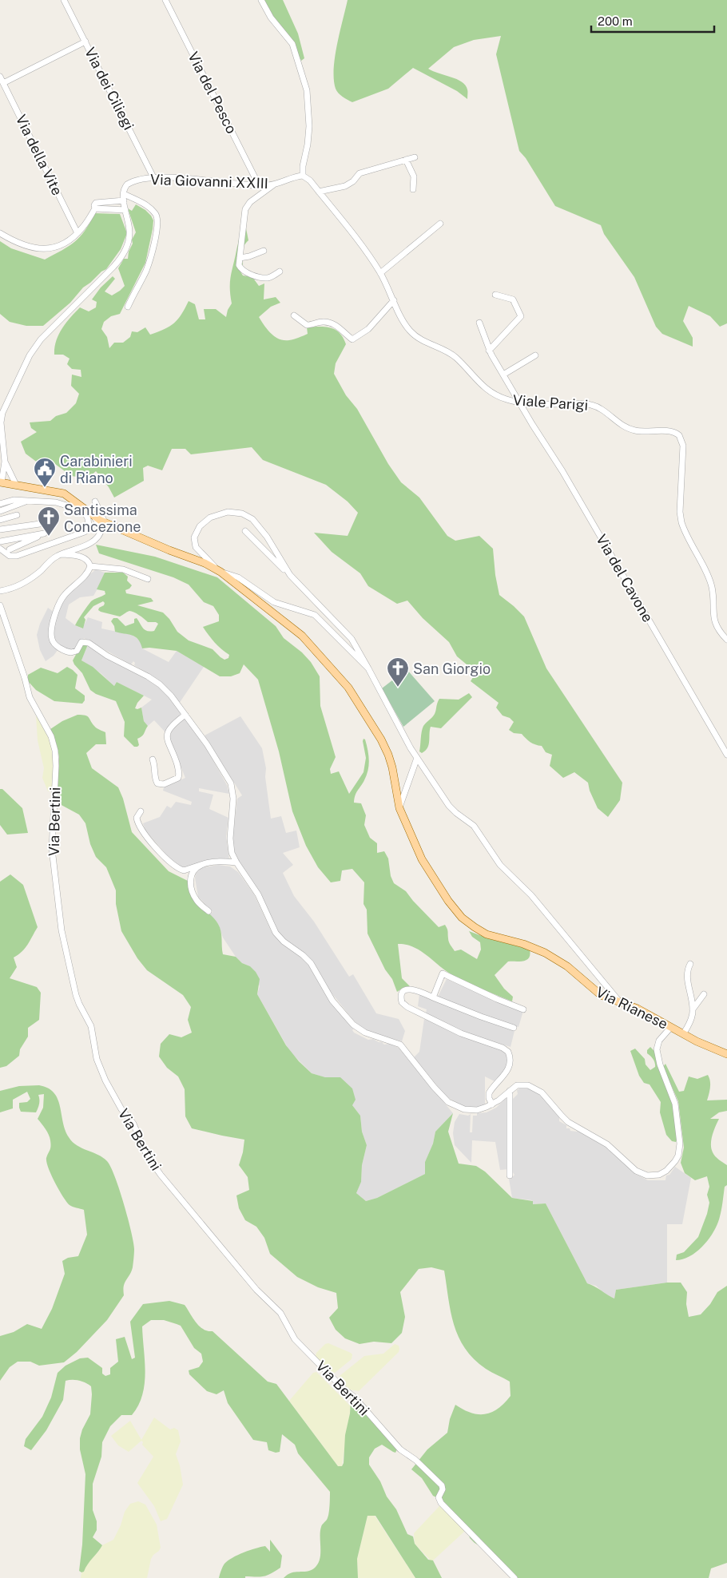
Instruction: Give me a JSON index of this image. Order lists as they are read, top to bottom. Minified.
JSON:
{"streets":{"main road":["Via Rianese"],"street":["Via dei Ciliegi","Via del Pesco","Via della Vite","Via Giovanni XXIII","Viale Parigi","Via del Cavone","Via Bertini"]},"crossings":[["Via dei Ciliegi","Via Giovanni XXIII"],["Via del Pesco","Via Giovanni XXIII"],["Via Giovanni XXIII","Viale Parigi"],["Viale Parigi","Via del Cavone"]],"places":{"public building":["Carabinieri di Riano"],"church":["Santissima Concezione","San Giorgio"]},"scale_bar":"200 m"}
